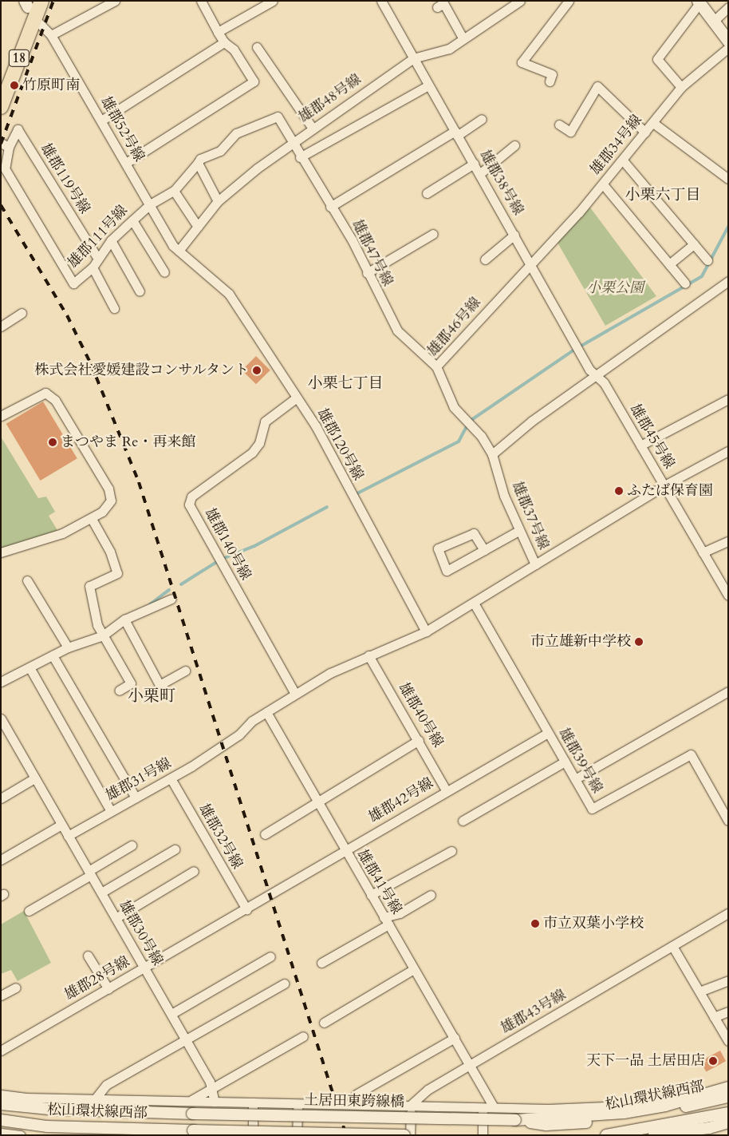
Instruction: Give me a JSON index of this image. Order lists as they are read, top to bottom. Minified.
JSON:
{"streets":{"main road":["18"],"street":["雄郡48号線","雄郡52号線","雄郡34号線","雄郡119号線","雄郡38号線","雄郡111号線","雄郡47号線","雄郡46号線","雄郡45号線","雄郡120号線","雄郡37号線","雄郡140号線","雄郡40号線","雄郡39号線","雄郡31号線","雄郡42号線","雄郡32号線","雄郡41号線","雄郡30号線","雄郡28号線","雄郡43号線","松山環状線西部","土居田東跨線橋"]},"crossings":[["18","雄郡52号線"],["雄郡48号線","雄郡52号線"],["雄郡48号線","雄郡38号線"],["雄郡48号線","雄郡47号線"],["雄郡48号線","雄郡120号線"],["雄郡52号線","雄郡111号線"],["雄郡52号線","雄郡120号線"],["雄郡34号線","雄郡38号線"],["雄郡34号線","雄郡46号線"],["雄郡119号線","雄郡111号線"],["雄郡38号線","雄郡46号線"],["雄郡38号線","雄郡45号線"],["雄郡111号線","雄郡47号線"],["雄郡47号線","雄郡46号線"],["雄郡46号線","雄郡37号線"],["雄郡120号線","雄郡37号線"],["雄郡120号線","雄郡140号線"],["雄郡37号線","雄郡140号線"],["雄郡37号線","雄郡40号線"],["雄郡37号線","雄郡39号線"],["雄郡37号線","雄郡31号線"],["雄郡37号線","雄郡41号線"],["雄郡40号線","雄郡42号線"],["雄郡39号線","雄郡42号線"],["雄郡31号線","雄郡32号線"],["雄郡31号線","雄郡30号線"],["雄郡42号線","雄郡41号線"],["雄郡42号線","雄郡28号線"],["雄郡32号線","雄郡28号線"],["雄郡41号線","雄郡43号線"],["雄郡30号線","雄郡28号線"],["松山環状線西部","土居田東跨線橋"]],"districts":["小栗六丁目","小栗七丁目","小栗町"],"parks":["小栗公園"],"places":["竹原町南","株式会社愛媛建設コンサルタント","まつやま Re・再来館","ふたば保育園","市立雄新中学校","市立双葉小学校","天下一品 土居田店"]}
